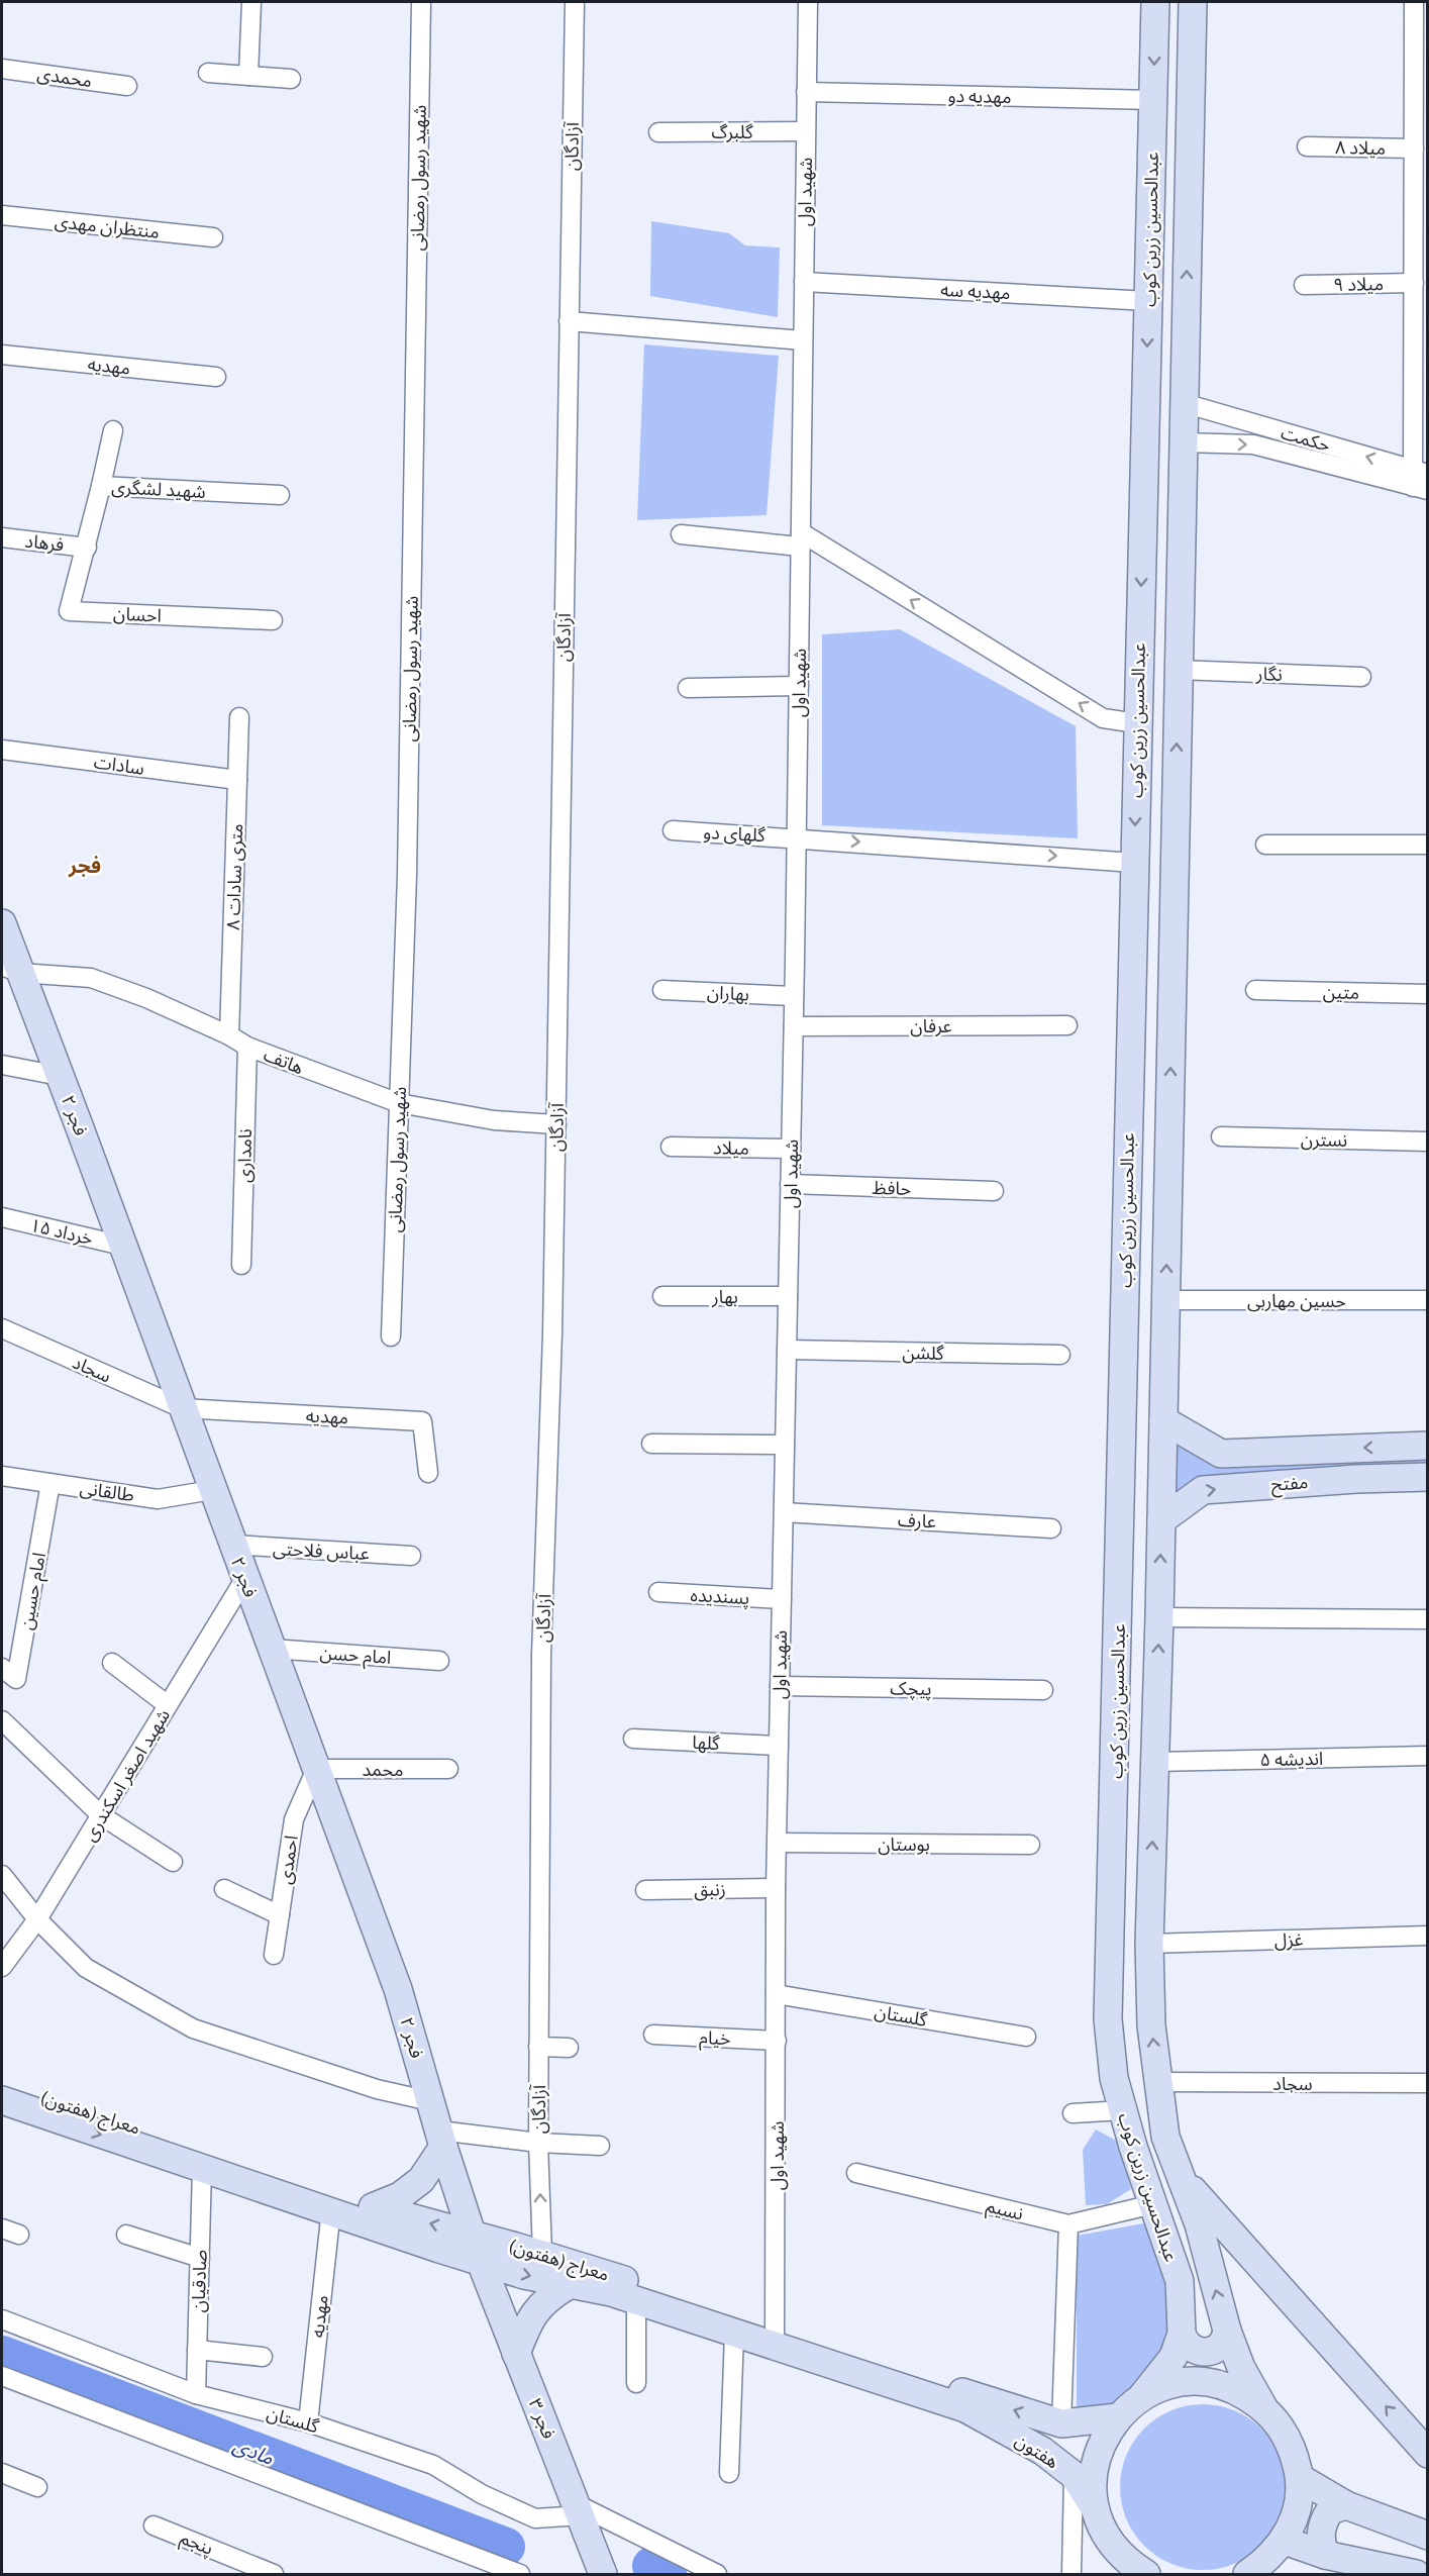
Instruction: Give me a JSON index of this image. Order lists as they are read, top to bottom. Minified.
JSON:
{"streets":{"main road":["عبدالحسین زرین کوب","فجر ۲","مفتح","معراج (هفتون)","فجر ۳","هفتون"],"street":["محمدی","مهدیه دو","گلبرگ","آزادگان","میلاد ۸","شهید رسول رمضانی","شهید اول","منتظران مهدی","میلاد ۹","مهدیه سه","مهدیه","حکمت","شهید لشگری","فرهاد","احسان","نگار","سادات","گلهای دو","۸ متری سادات","متین","بهاران","عرفان","هاتف","نسترن","میلاد","نامداری","حافظ","۱۵ خرداد","بهار","حسین مهاربی","گلشن","سجاد","طالقانی","عارف","عباس فلاحتی","امام حسین","پسندیده","امام حسن","پیچک","گلها","اندیشه ۵","محمد","شهید اصغر اسکندری","بوستان","احمدی","زنبق","غزل","گلستان","خیام","نسیم","صادقیان","پنجم"]},"crossings":[["مهدیه دو","شهید اول"],["مهدیه دو","عبدالحسین زرین کوب"],["گلبرگ","شهید اول"],["آزادگان","هاتف"],["آزادگان","معراج (هفتون)"],["شهید رسول رمضانی","هاتف"],["شهید اول","مهدیه سه"],["شهید اول","گلهای دو"],["شهید اول","بهاران"],["شهید اول","عرفان"],["شهید اول","میلاد"],["شهید اول","حافظ"],["شهید اول","بهار"],["شهید اول","گلشن"],["شهید اول","عارف"],["شهید اول","پسندیده"],["شهید اول","پیچک"],["شهید اول","گلها"],["شهید اول","بوستان"],["شهید اول","زنبق"],["شهید اول","گلستان"],["شهید اول","خیام"],["شهید اول","معراج (هفتون)"],["عبدالحسین زرین کوب","مهدیه سه"],["عبدالحسین زرین کوب","حکمت"],["عبدالحسین زرین کوب","نگار"],["عبدالحسین زرین کوب","گلهای دو"],["عبدالحسین زرین کوب","حسین مهاربی"],["عبدالحسین زرین کوب","سجاد"],["عبدالحسین زرین کوب","مفتح"],["عبدالحسین زرین کوب","اندیشه ۵"],["عبدالحسین زرین کوب","غزل"],["عبدالحسین زرین کوب","نسیم"],["مهدیه","فجر ۲"],["مهدیه","سجاد"],["مهدیه","گلستان"],["مهدیه","معراج (هفتون)"],["شهید لشگری","فرهاد"],["شهید لشگری","احسان"],["فرهاد","احسان"],["سادات","۸ متری سادات"],["۸ متری سادات","هاتف"],["هاتف","فجر ۲"],["هاتف","نامداری"],["فجر ۲","۱۵ خرداد"],["فجر ۲","سجاد"],["فجر ۲","طالقانی"],["فجر ۲","عباس فلاحتی"],["فجر ۲","امام حسن"],["فجر ۲","محمد"],["فجر ۲","شهید اصغر اسکندری"],["فجر ۲","احمدی"],["فجر ۲","معراج (هفتون)"],["فجر ۲","فجر ۳"],["طالقانی","امام حسین"],["محمد","احمدی"],["گلستان","صادقیان"],["گلستان","فجر ۳"],["معراج (هفتون)","صادقیان"],["معراج (هفتون)","فجر ۳"],["معراج (هفتون)","هفتون"]],"one_way":["گلهای دو"],"districts":["فجر"],"water":["مادی"]}
